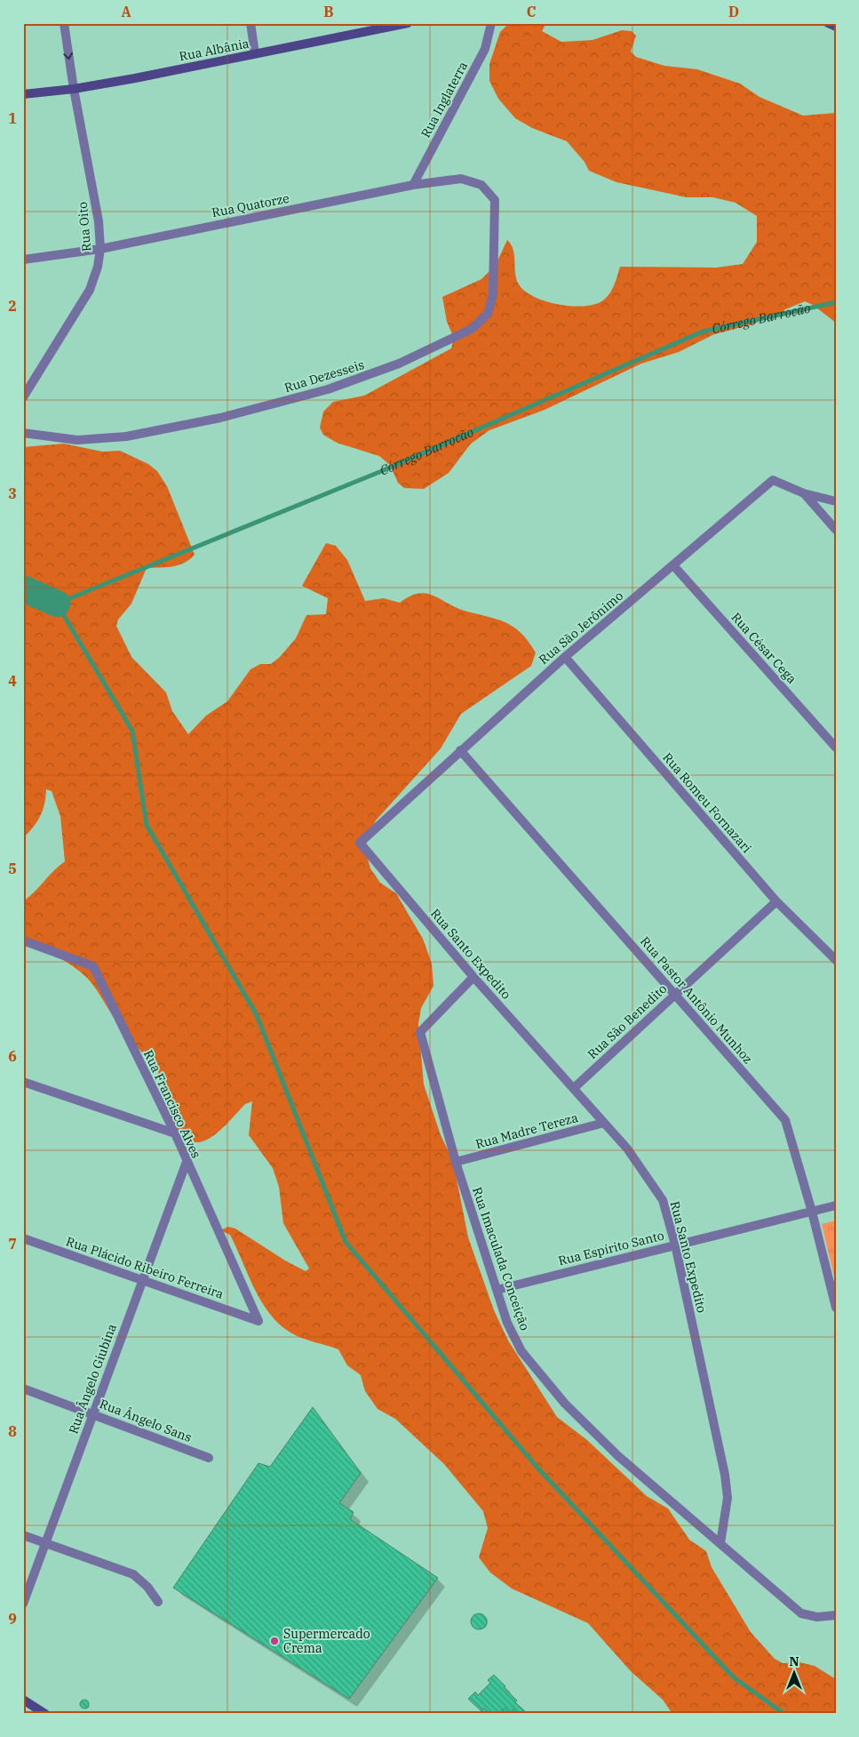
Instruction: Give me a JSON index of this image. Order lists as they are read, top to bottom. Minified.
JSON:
{"streets":{"street":["Rua Albânia","Rua Inglaterra","Rua Quatorze","Rua Oito","Rua Dezesseis","Rua São Jerônimo","Rua César Cega","Rua Romeu Fornazari","Rua Santo Expedito","Rua Pastor Antônio Munhoz","Rua São Benedito","Rua Francisco Alves","Rua Madre Tereza","Rua Espírito Santo","Rua Imaculada Conceição","Rua Plácido Ribeiro Ferreira","Rua Ângelo Giubina","Rua Ângelo Sans"]},"crossings":[["Rua Albânia","Rua Oito"],["Rua Inglaterra","Rua Quatorze"],["Rua Quatorze","Rua Oito"],["Rua Quatorze","Rua Dezesseis"],["Rua São Jerônimo","Rua César Cega"],["Rua São Jerônimo","Rua Romeu Fornazari"],["Rua São Jerônimo","Rua Santo Expedito"],["Rua São Jerônimo","Rua Pastor Antônio Munhoz"],["Rua Romeu Fornazari","Rua São Benedito"],["Rua Santo Expedito","Rua São Benedito"],["Rua Santo Expedito","Rua Madre Tereza"],["Rua Santo Expedito","Rua Espírito Santo"],["Rua Santo Expedito","Rua Imaculada Conceição"],["Rua Pastor Antônio Munhoz","Rua São Benedito"],["Rua Pastor Antônio Munhoz","Rua Espírito Santo"],["Rua Francisco Alves","Rua Plácido Ribeiro Ferreira"],["Rua Francisco Alves","Rua Ângelo Giubina"],["Rua Madre Tereza","Rua Imaculada Conceição"],["Rua Espírito Santo","Rua Imaculada Conceição"],["Rua Plácido Ribeiro Ferreira","Rua Ângelo Giubina"],["Rua Ângelo Giubina","Rua Ângelo Sans"]],"water":["Córrego Barrocão"],"places":["Supermercado Crema"],"north":"top","grid":{"columns":["A","B","C","D"],"rows":["1","2","3","4","5","6","7","8","9"]}}
